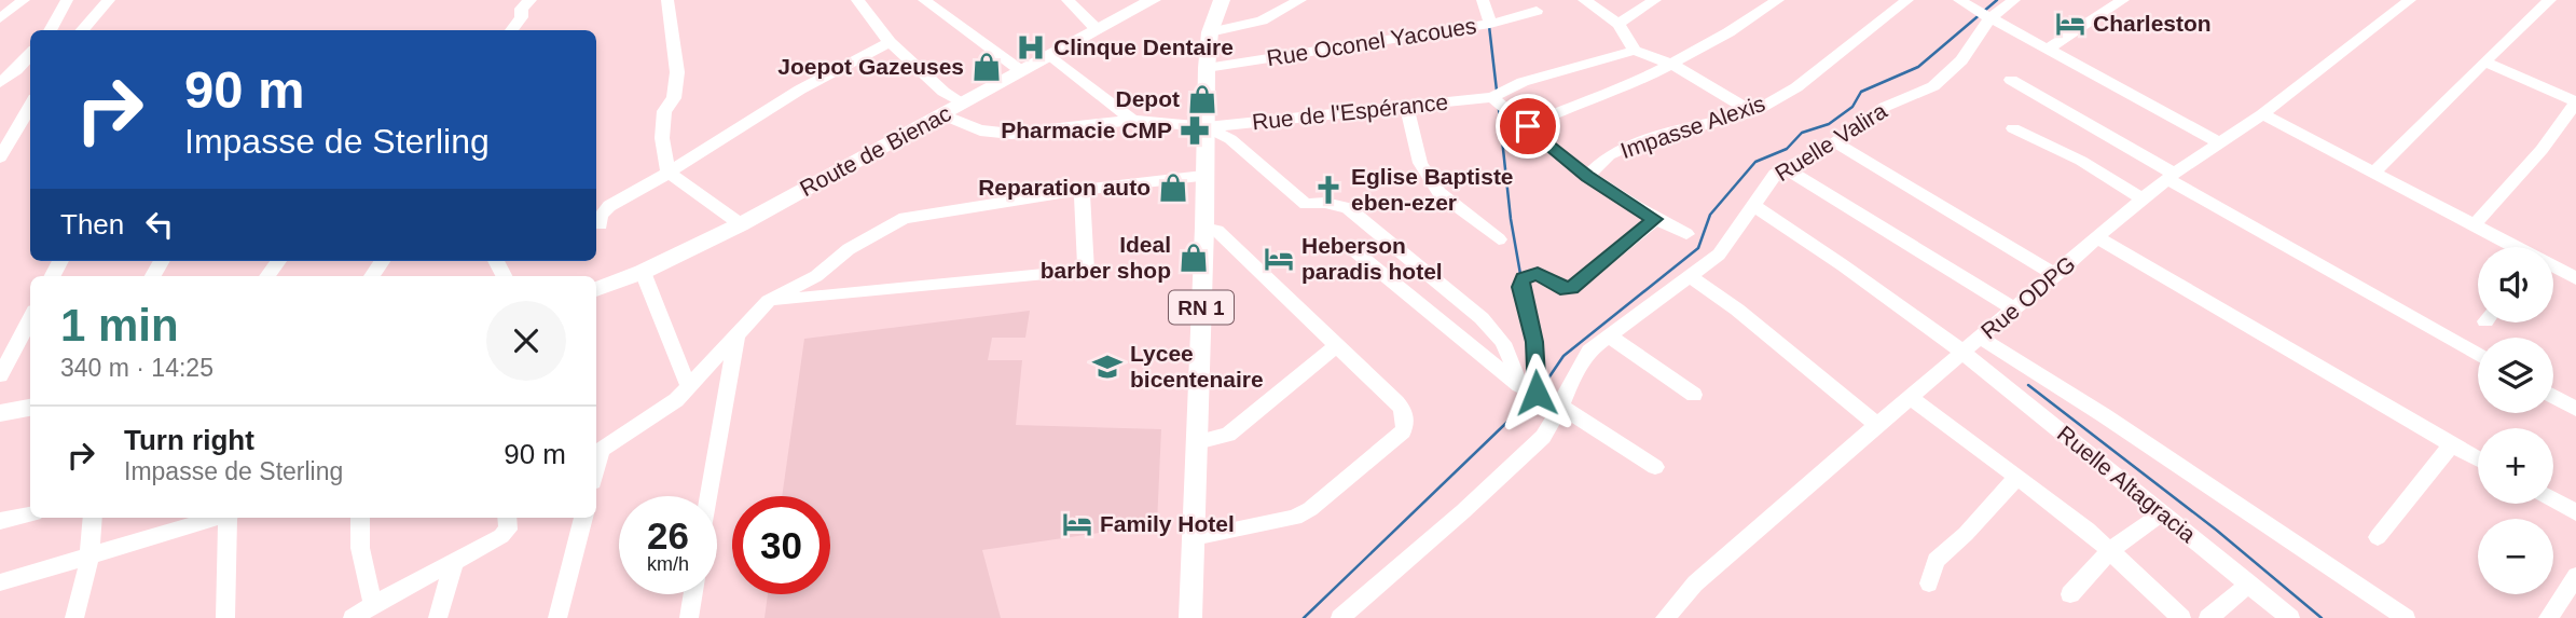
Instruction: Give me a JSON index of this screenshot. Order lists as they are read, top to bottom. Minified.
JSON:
{"streets":{"main road":["Route de Bienac","RN 1"],"street":["Rue Oconel Yacoues","Rue de l'Espérance","Impasse Alexis","Ruelle Valira","Rue ODPG","Ruelle Altagracia"]},"crossings":[["Rue Oconel Yacoues","RN 1"],["Rue de l'Espérance","RN 1"],["Rue ODPG","Ruelle Altagracia"]],"places":{"hotel":["Charleston","Heberson paradis hotel","Family Hotel"],"hospital":["Clinque Dentaire"],"shop":["Joepot Gazeuses","Depot","Reparation auto","Ideal barber shop"],"pharmacy":["Pharmacie CMP"],"church":["Eglise Baptiste eben-ezer"],"school or university":["Lycee bicentenaire"]},"page":{"turn":["90 m","Impasse de Sterling"],"then":"Then","map_buttons":["+","−"],"heading":["1 min","340 m · 14:25"],"list":[{"name":"Turn right","note":"Impasse de Sterling","value":"90 m"}],"speed":"26 km/h","limit":"30"}}
